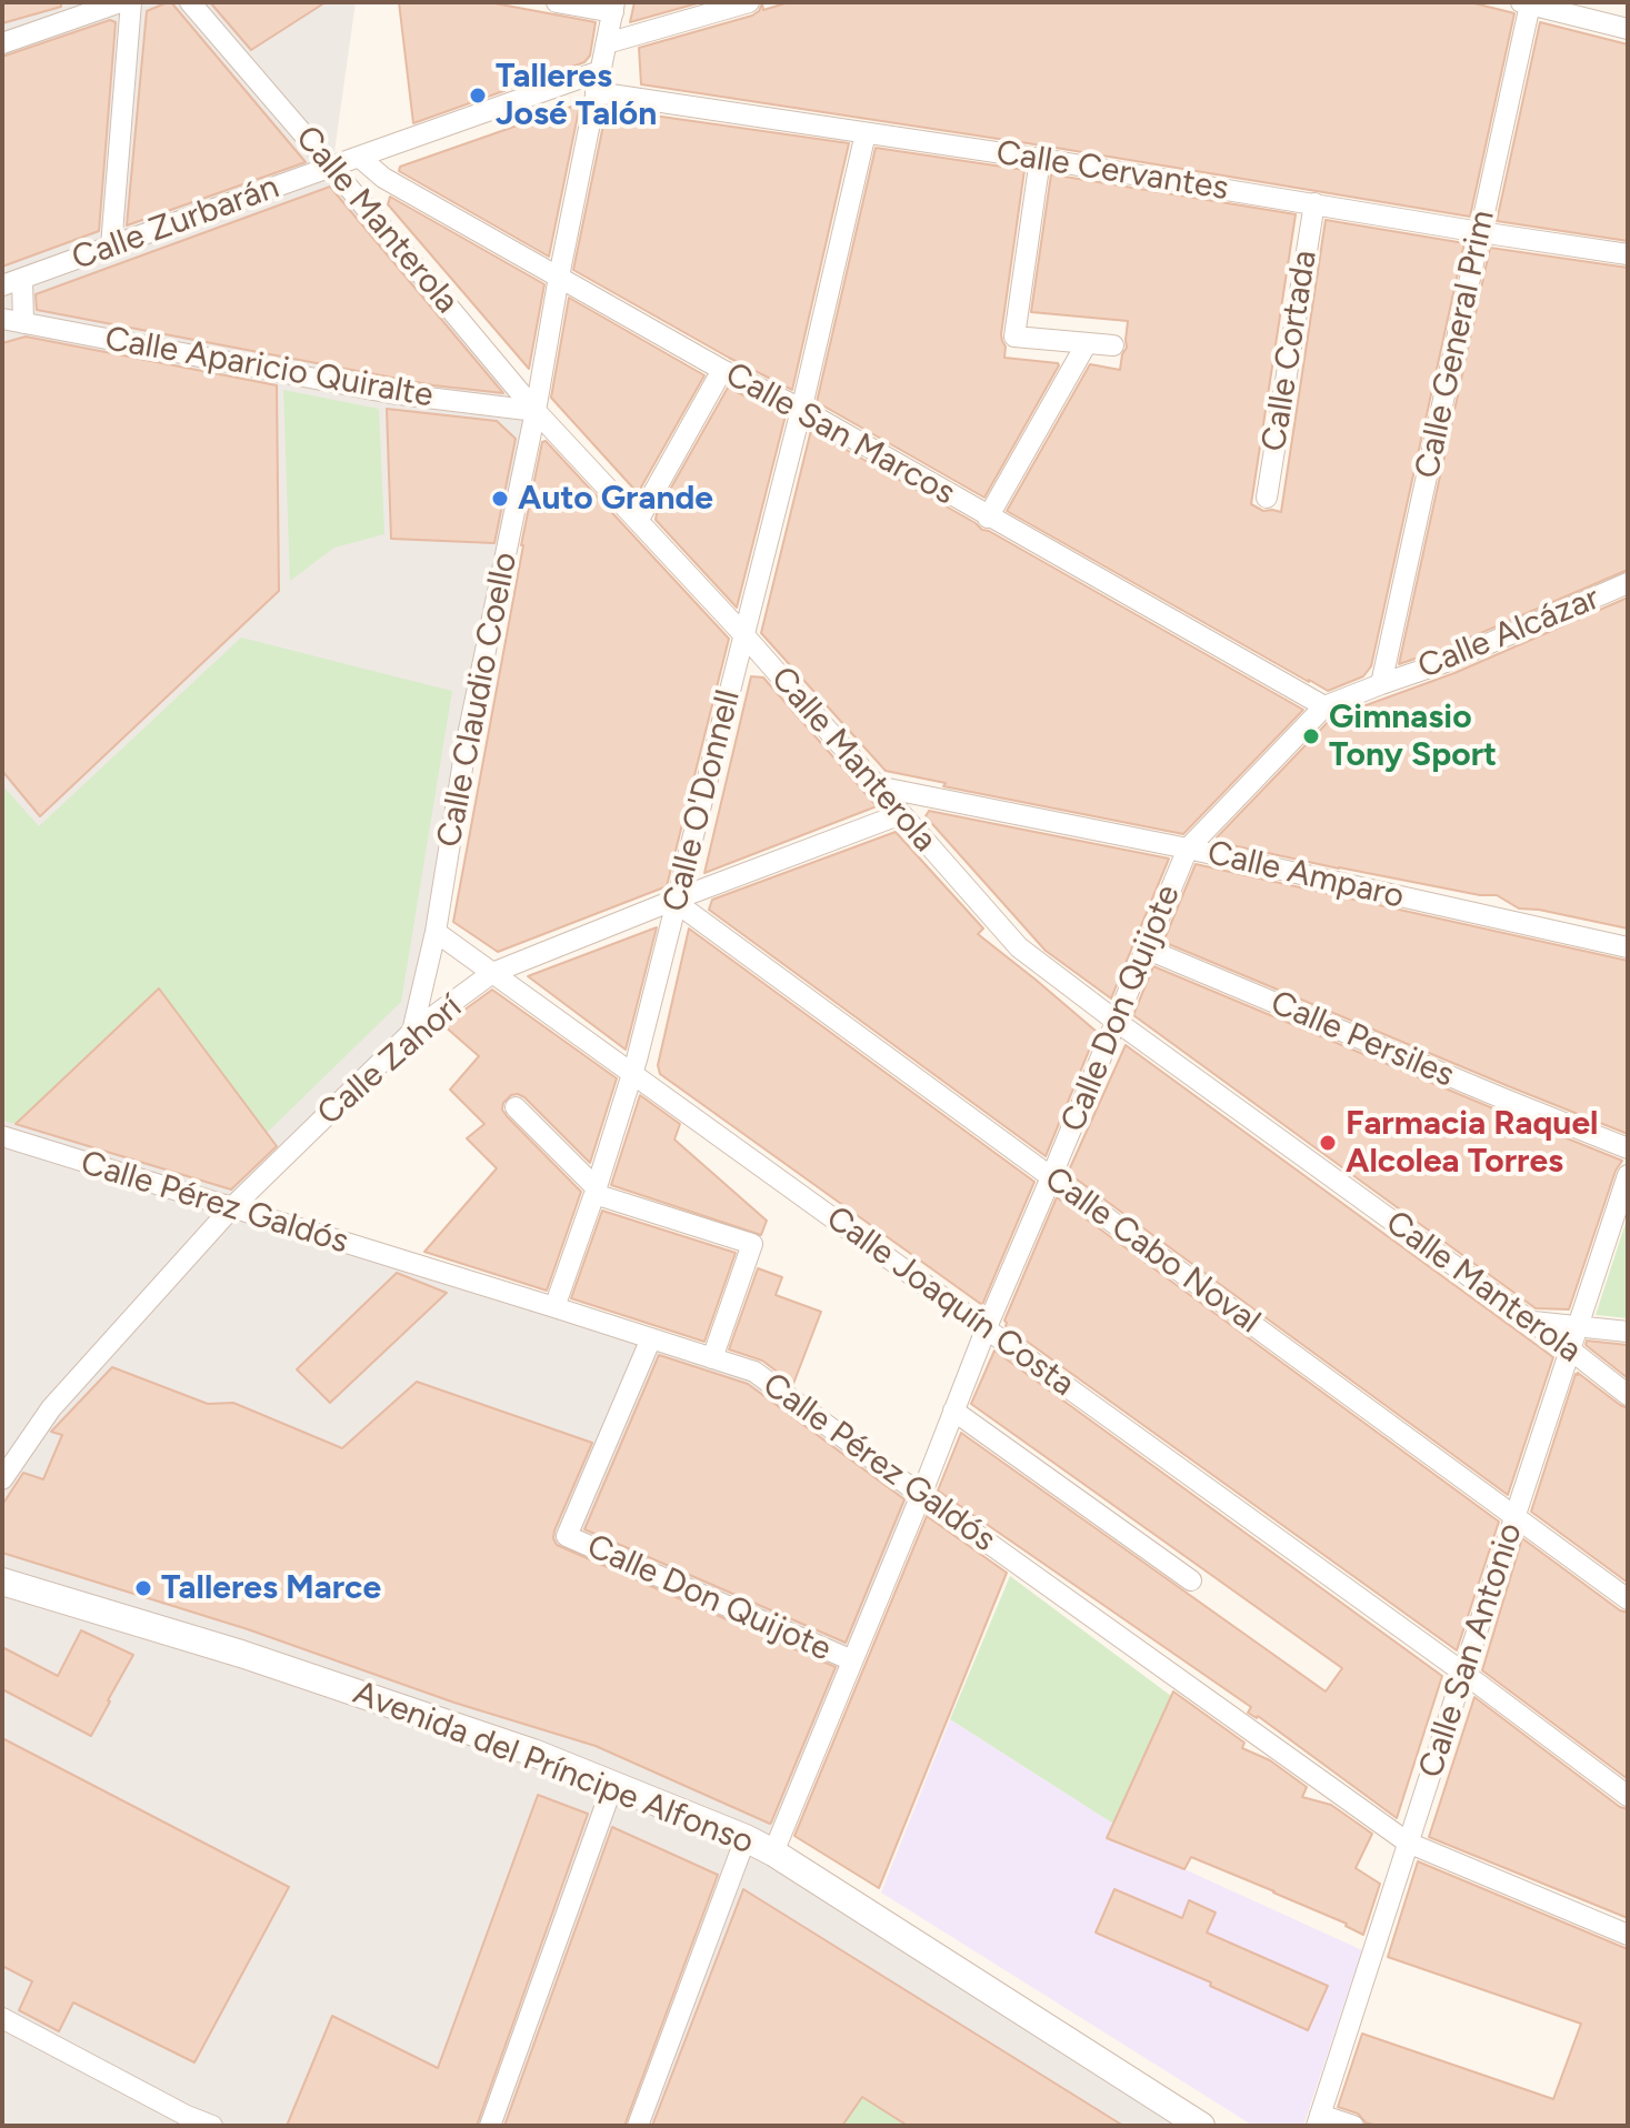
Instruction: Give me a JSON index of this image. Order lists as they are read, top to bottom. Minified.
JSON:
{"streets":{"street":["Calle Cervantes","Calle Manterola","Calle Zurbarán","Calle General Prim","Calle Cortada","Calle Aparicio Quiralte","Calle San Marcos","Calle Alcázar","Calle Claudio Coello","Calle O'Donnell","Calle Amparo","Calle Don Quijote","Calle Persiles","Calle Zahorí","Calle Pérez Galdós","Calle Cabo Noval","Calle Joaquín Costa","Calle San Antonio","Avenida del Príncipe Alfonso"]},"crossings":[["Calle Cervantes","Calle General Prim"],["Calle Cervantes","Calle Cortada"],["Calle Cervantes","Calle Claudio Coello"],["Calle Cervantes","Calle O'Donnell"],["Calle Manterola","Calle Zurbarán"],["Calle Manterola","Calle Aparicio Quiralte"],["Calle Manterola","Calle Claudio Coello"],["Calle Manterola","Calle O'Donnell"],["Calle Manterola","Calle Amparo"],["Calle Manterola","Calle Don Quijote"],["Calle Manterola","Calle Zahorí"],["Calle Manterola","Calle San Antonio"],["Calle Zurbarán","Calle San Marcos"],["Calle Zurbarán","Calle Claudio Coello"],["Calle General Prim","Calle Alcázar"],["Calle Aparicio Quiralte","Calle Claudio Coello"],["Calle San Marcos","Calle Alcázar"],["Calle San Marcos","Calle Claudio Coello"],["Calle San Marcos","Calle O'Donnell"],["Calle Alcázar","Calle Amparo"],["Calle Alcázar","Calle Don Quijote"],["Calle Claudio Coello","Calle Zahorí"],["Calle Claudio Coello","Calle Joaquín Costa"],["Calle O'Donnell","Calle Zahorí"],["Calle O'Donnell","Calle Pérez Galdós"],["Calle O'Donnell","Calle Cabo Noval"],["Calle O'Donnell","Calle Joaquín Costa"],["Calle Amparo","Calle Don Quijote"],["Calle Don Quijote","Calle Persiles"],["Calle Don Quijote","Calle Pérez Galdós"],["Calle Don Quijote","Calle Cabo Noval"],["Calle Don Quijote","Calle Joaquín Costa"],["Calle Don Quijote","Avenida del Príncipe Alfonso"],["Calle Zahorí","Calle Pérez Galdós"],["Calle Zahorí","Calle Cabo Noval"],["Calle Zahorí","Calle Joaquín Costa"],["Calle Pérez Galdós","Calle San Antonio"],["Calle Cabo Noval","Calle San Antonio"],["Calle Joaquín Costa","Calle San Antonio"]],"places":["Talleres José Talón","Auto Grande","Gimnasio Tony Sport","Farmacia Raquel Alcolea Torres","Talleres Marce"]}
